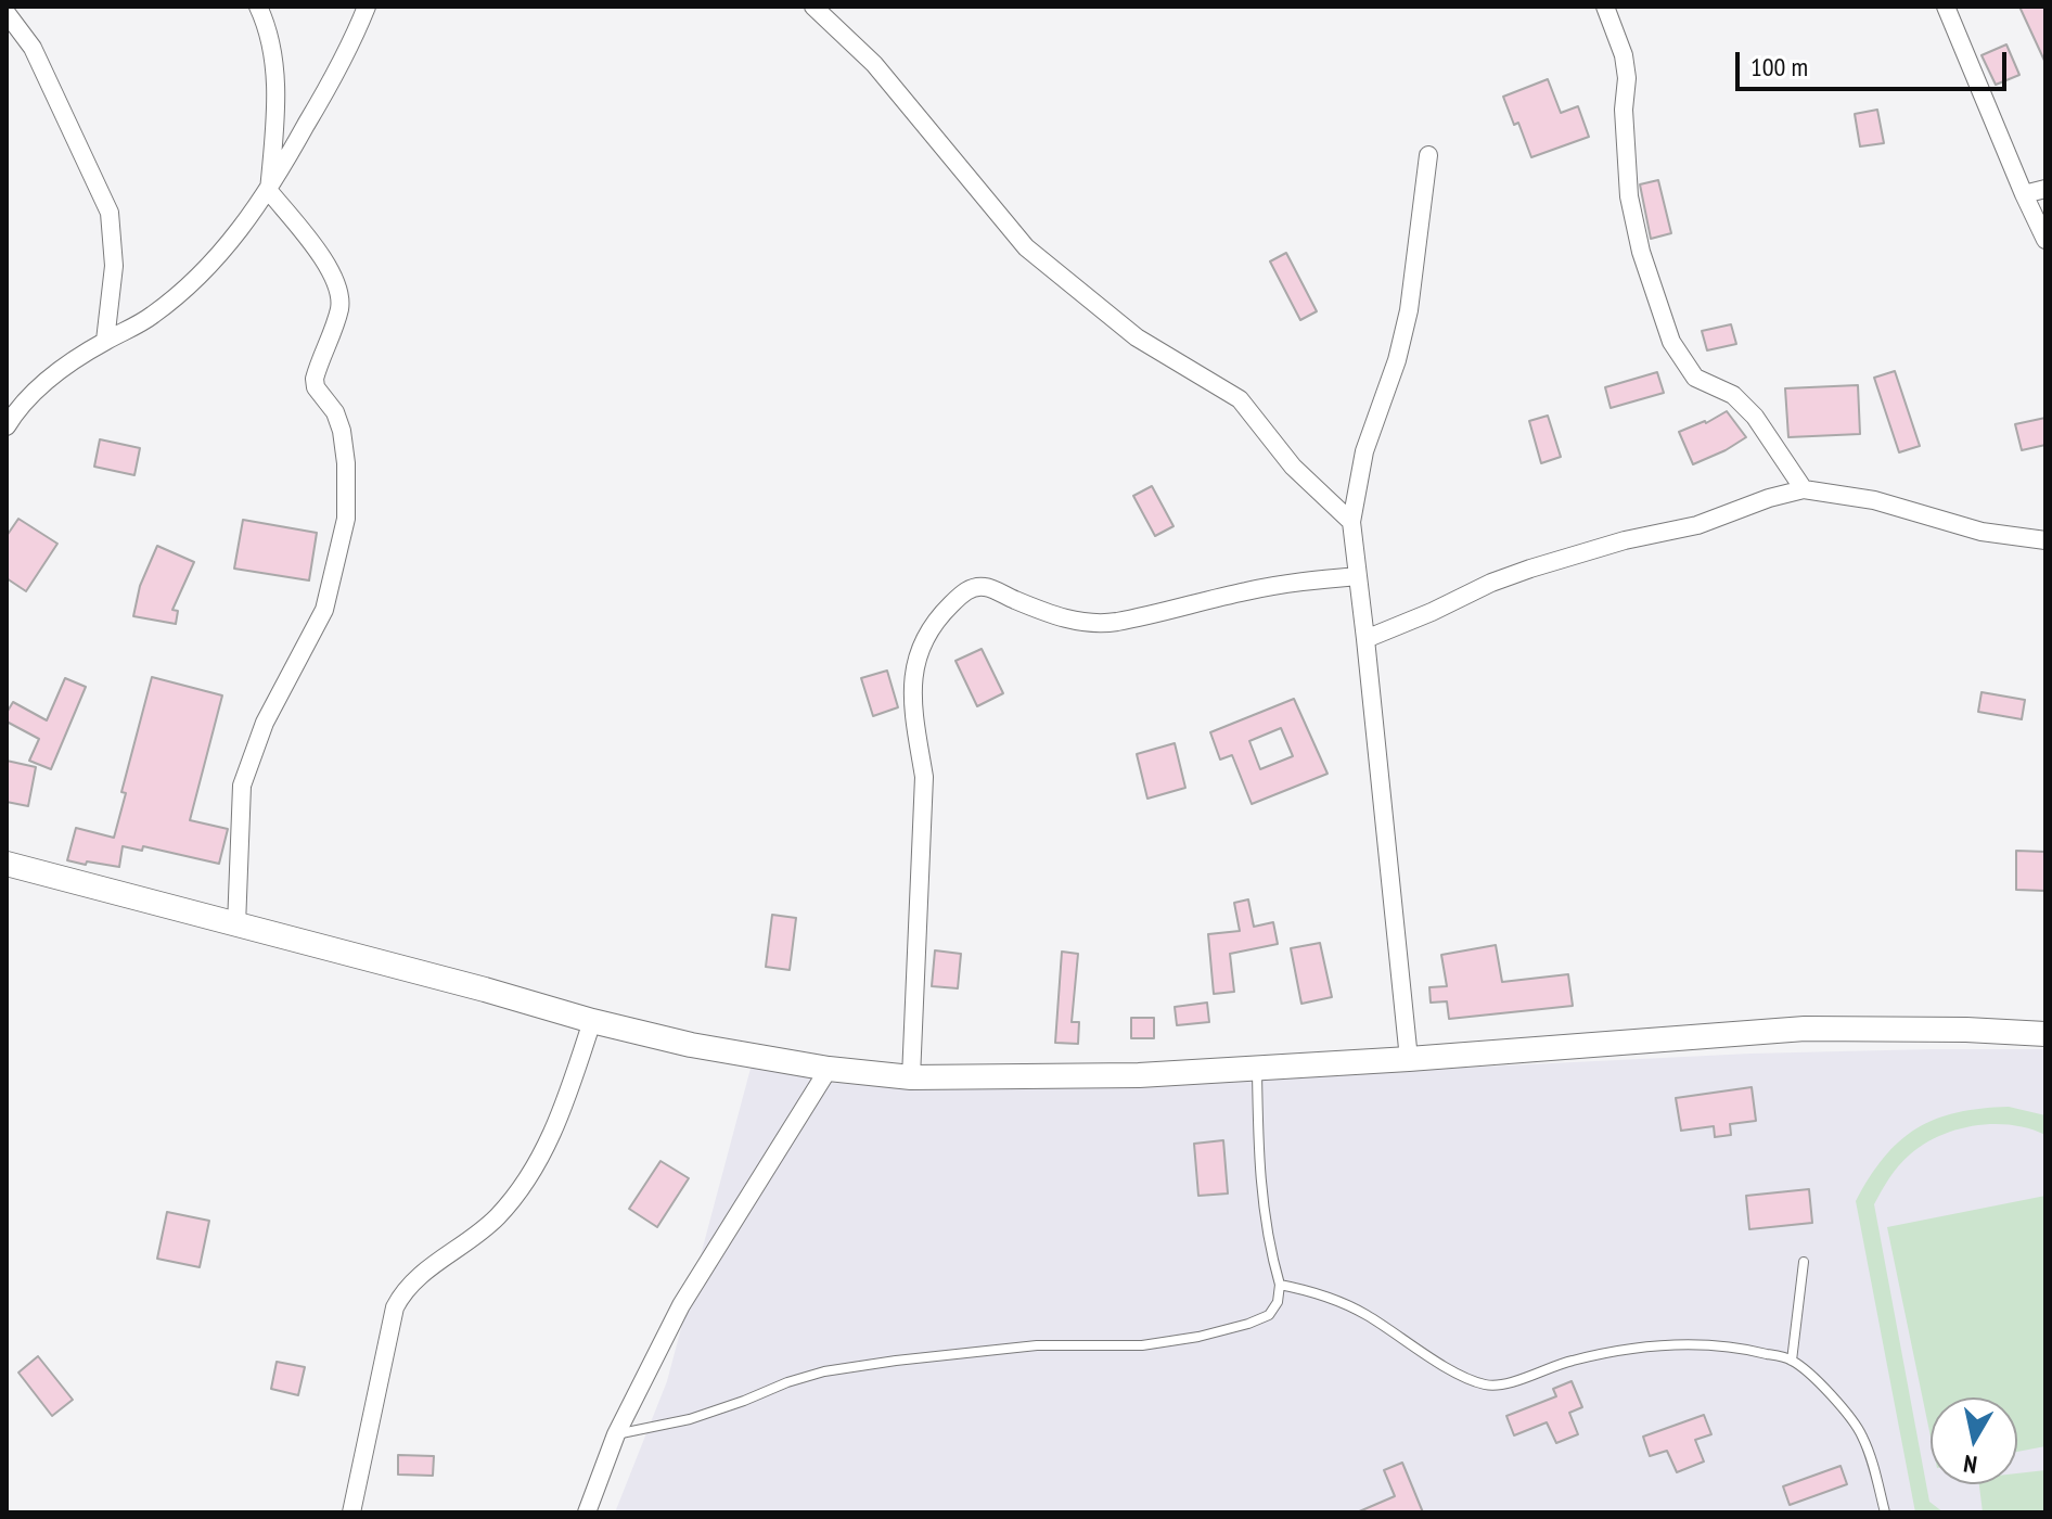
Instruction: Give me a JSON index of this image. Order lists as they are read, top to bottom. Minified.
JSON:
{"scale_bar":"100 m","north":"bottom"}
